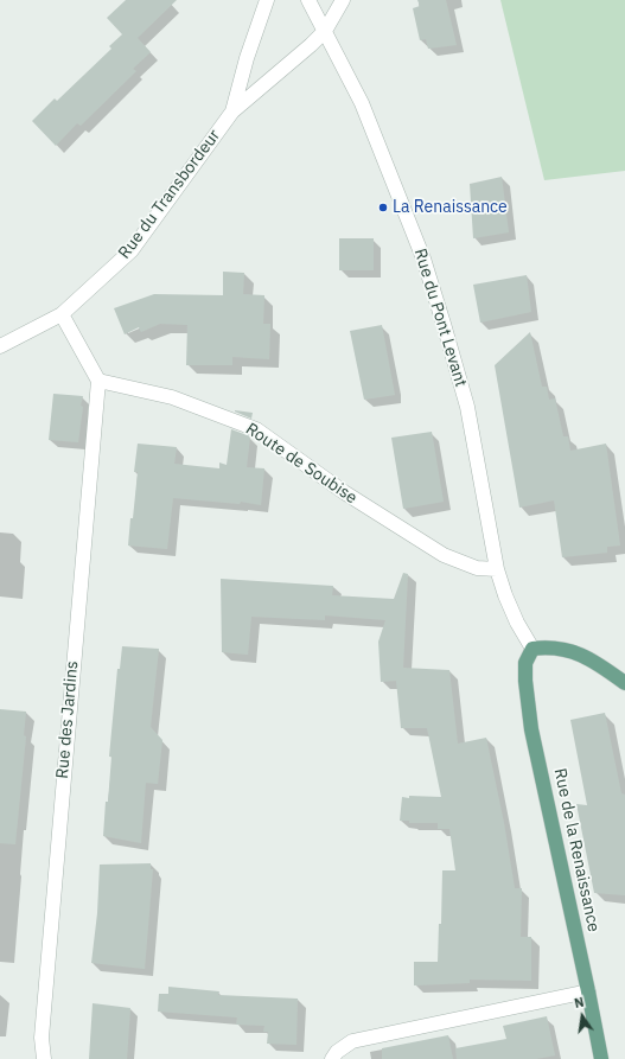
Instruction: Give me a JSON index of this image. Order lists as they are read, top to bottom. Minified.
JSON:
{"streets":{"main road":["Rue de la Renaissance"],"street":["Rue du Transbordeur","Rue du Pont Levant","Route de Soubise","Rue des Jardins"]},"crossings":[["Rue du Transbordeur","Rue du Pont Levant"],["Rue du Pont Levant","Route de Soubise"],["Rue du Pont Levant","Rue de la Renaissance"],["Route de Soubise","Rue des Jardins"]],"places":["La Renaissance"],"north":"top"}
